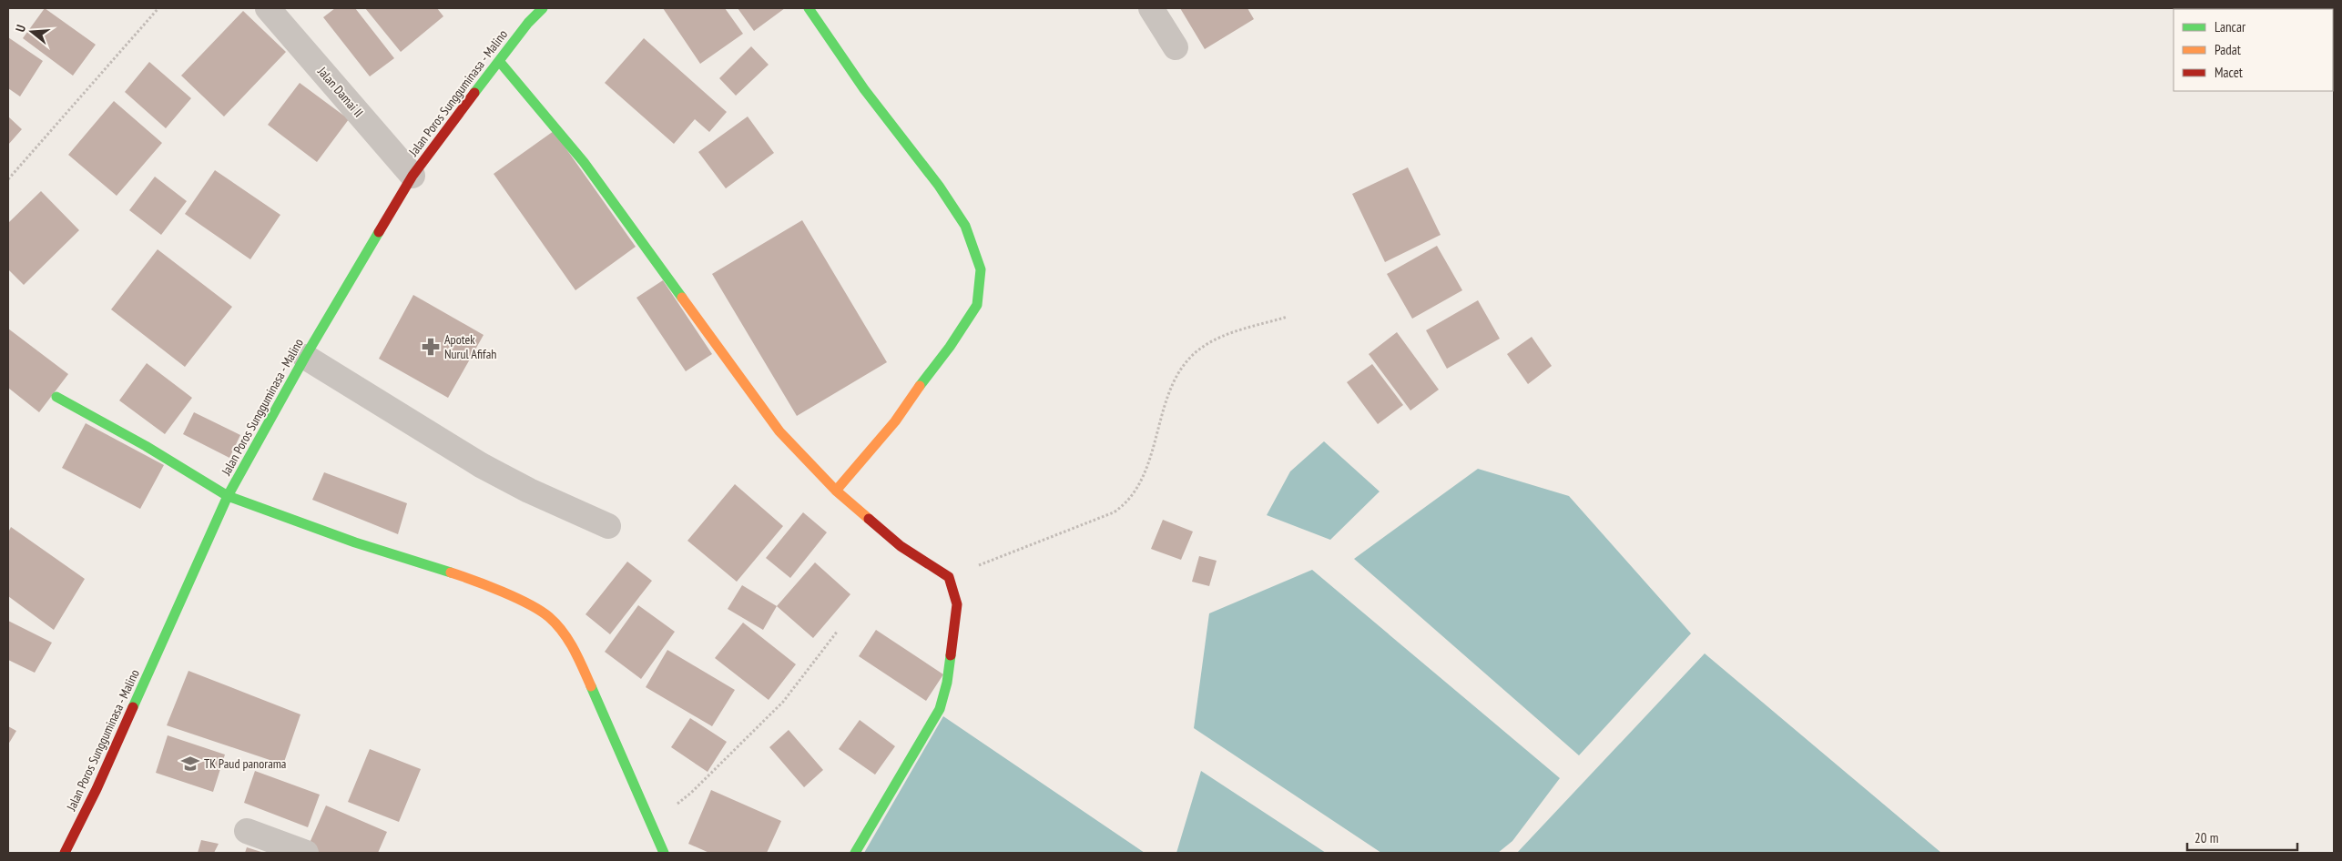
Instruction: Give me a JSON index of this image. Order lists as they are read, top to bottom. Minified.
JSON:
{"streets":{"street":["Jalan Damai II","Jalan Poros Sungguminasa - Malino"]},"crossings":[["Jalan Damai II","Jalan Poros Sungguminasa - Malino"]],"places":{"pharmacy":["Apotek Nurul Afifah"],"school or university":["TK Paud panorama"]},"legend":["Lancar","Padat","Macet"],"scale_bar":"20 m","north":"left"}
